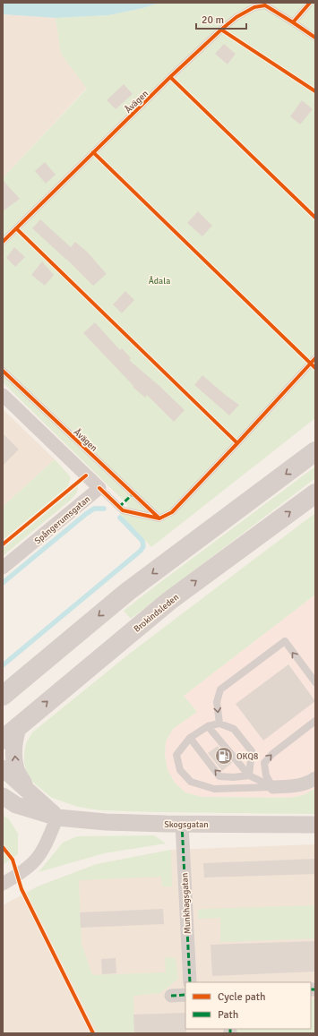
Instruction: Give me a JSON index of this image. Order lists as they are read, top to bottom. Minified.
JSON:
{"streets":{"main road":["Brokindsleden"],"street":["Spångerumsgatan","Skogsgatan","Munkhagsgatan"],"lane":["Åvägen"]},"crossings":[["Skogsgatan","Munkhagsgatan"]],"parks":["Ådala"],"places":{"fuel station":["OKQ8"]},"legend":["Cycle path","Path"],"scale_bar":"20 m"}
